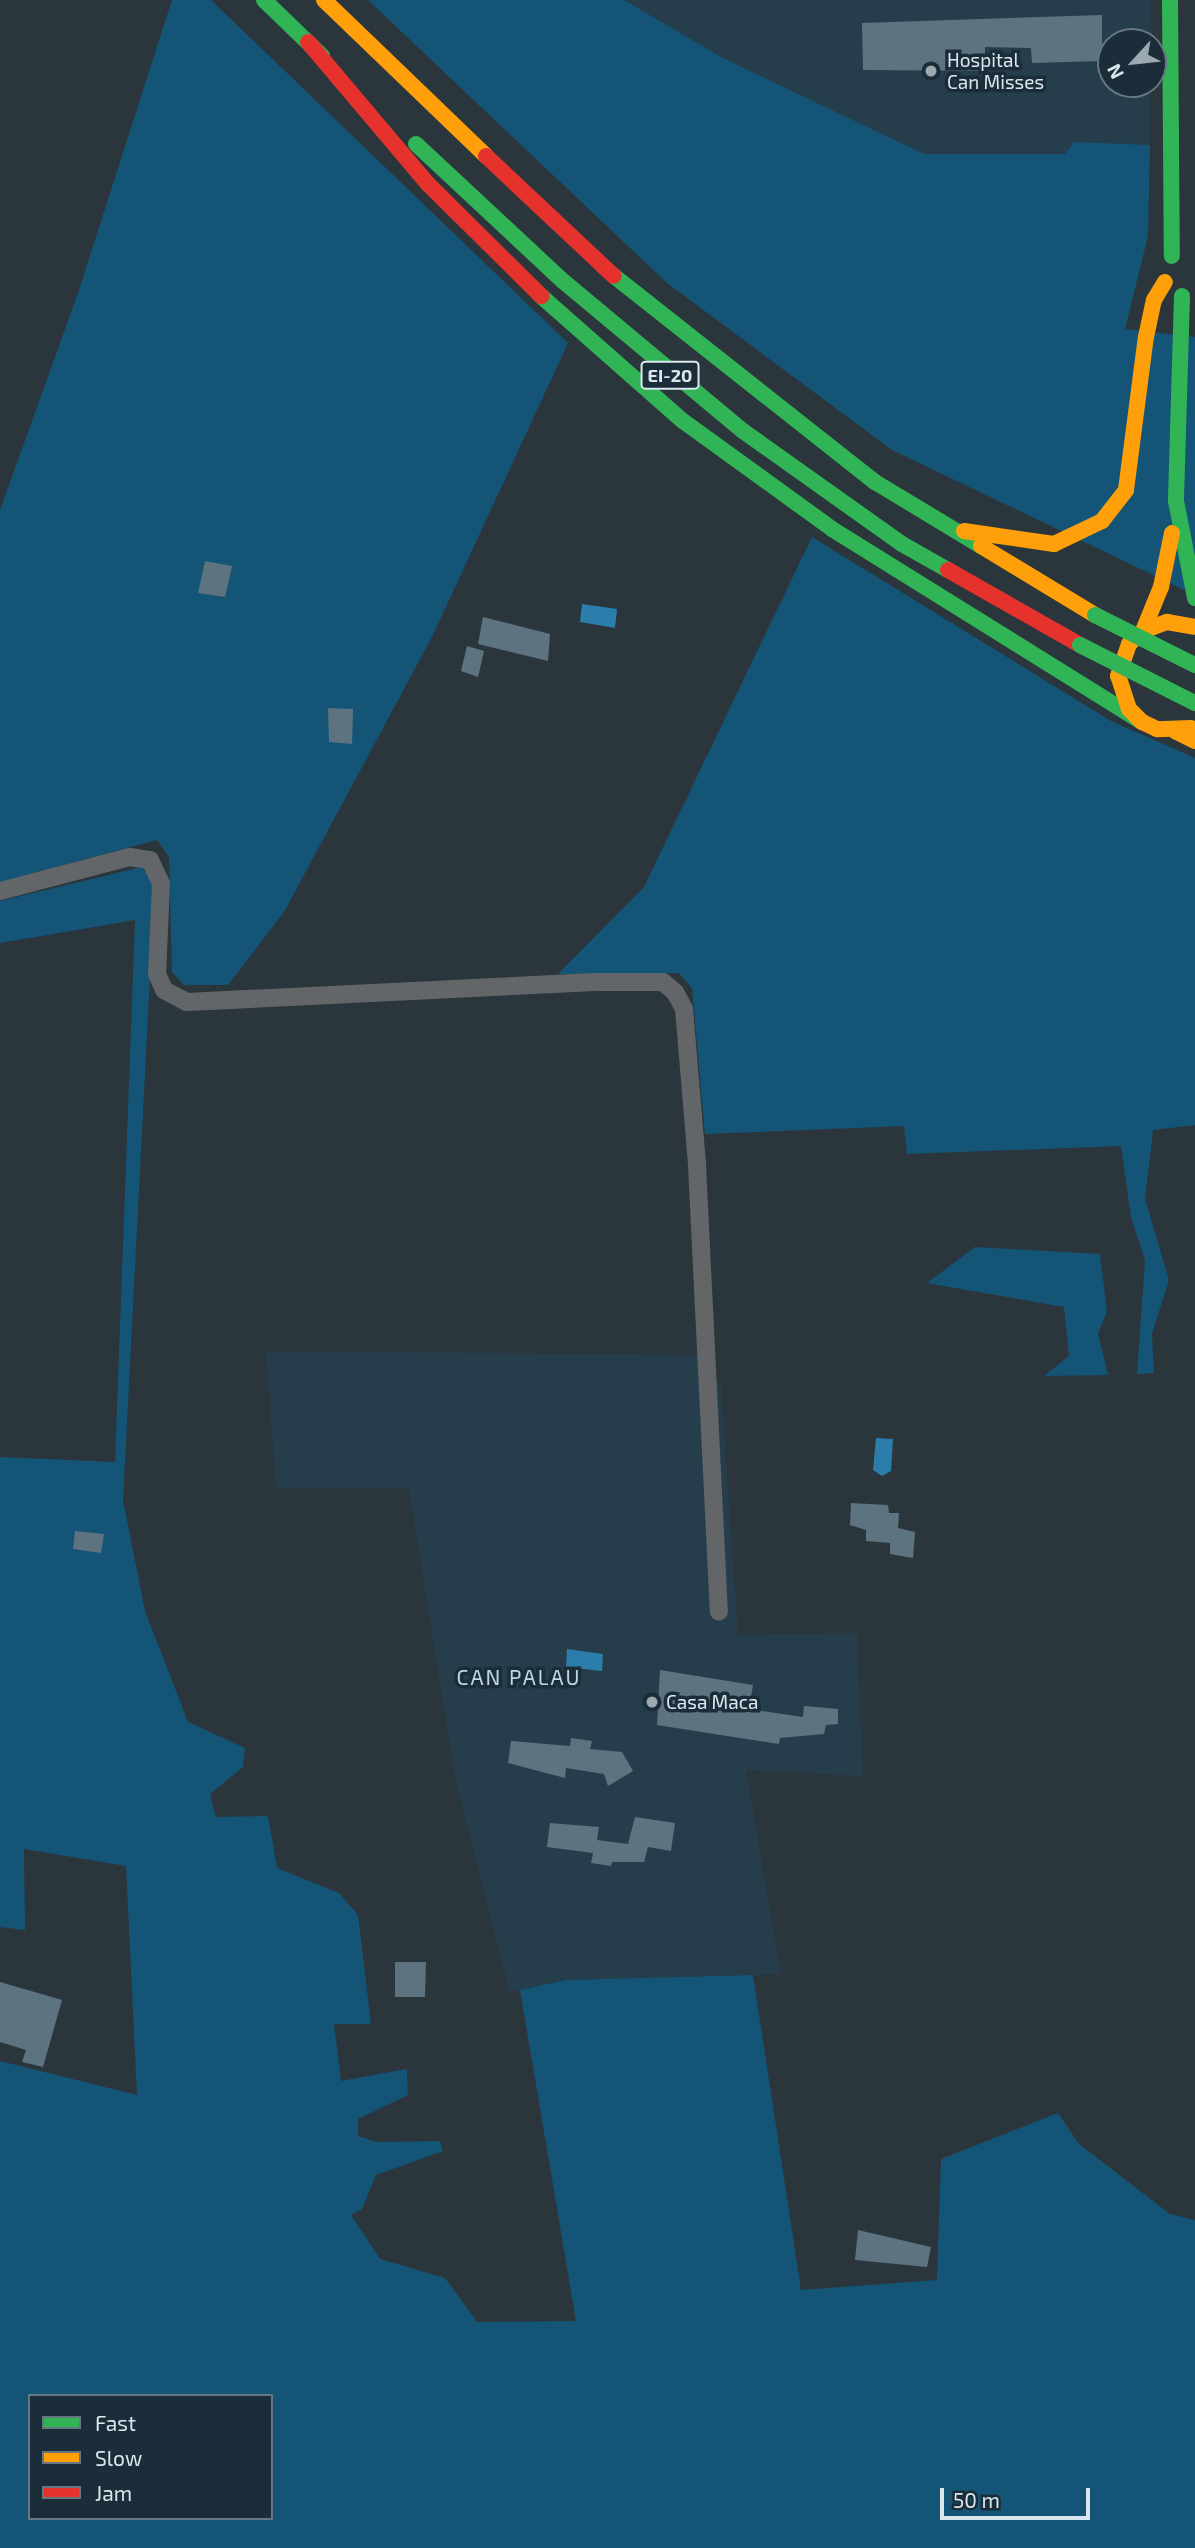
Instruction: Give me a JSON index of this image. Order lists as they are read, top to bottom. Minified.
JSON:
{"streets":{"main road":["EI-20"]},"districts":["CAN PALAU"],"places":["Hospital Can Misses","Casa Maca"],"legend":["Fast","Slow","Jam"],"scale_bar":"50 m","north":"bottom left"}
